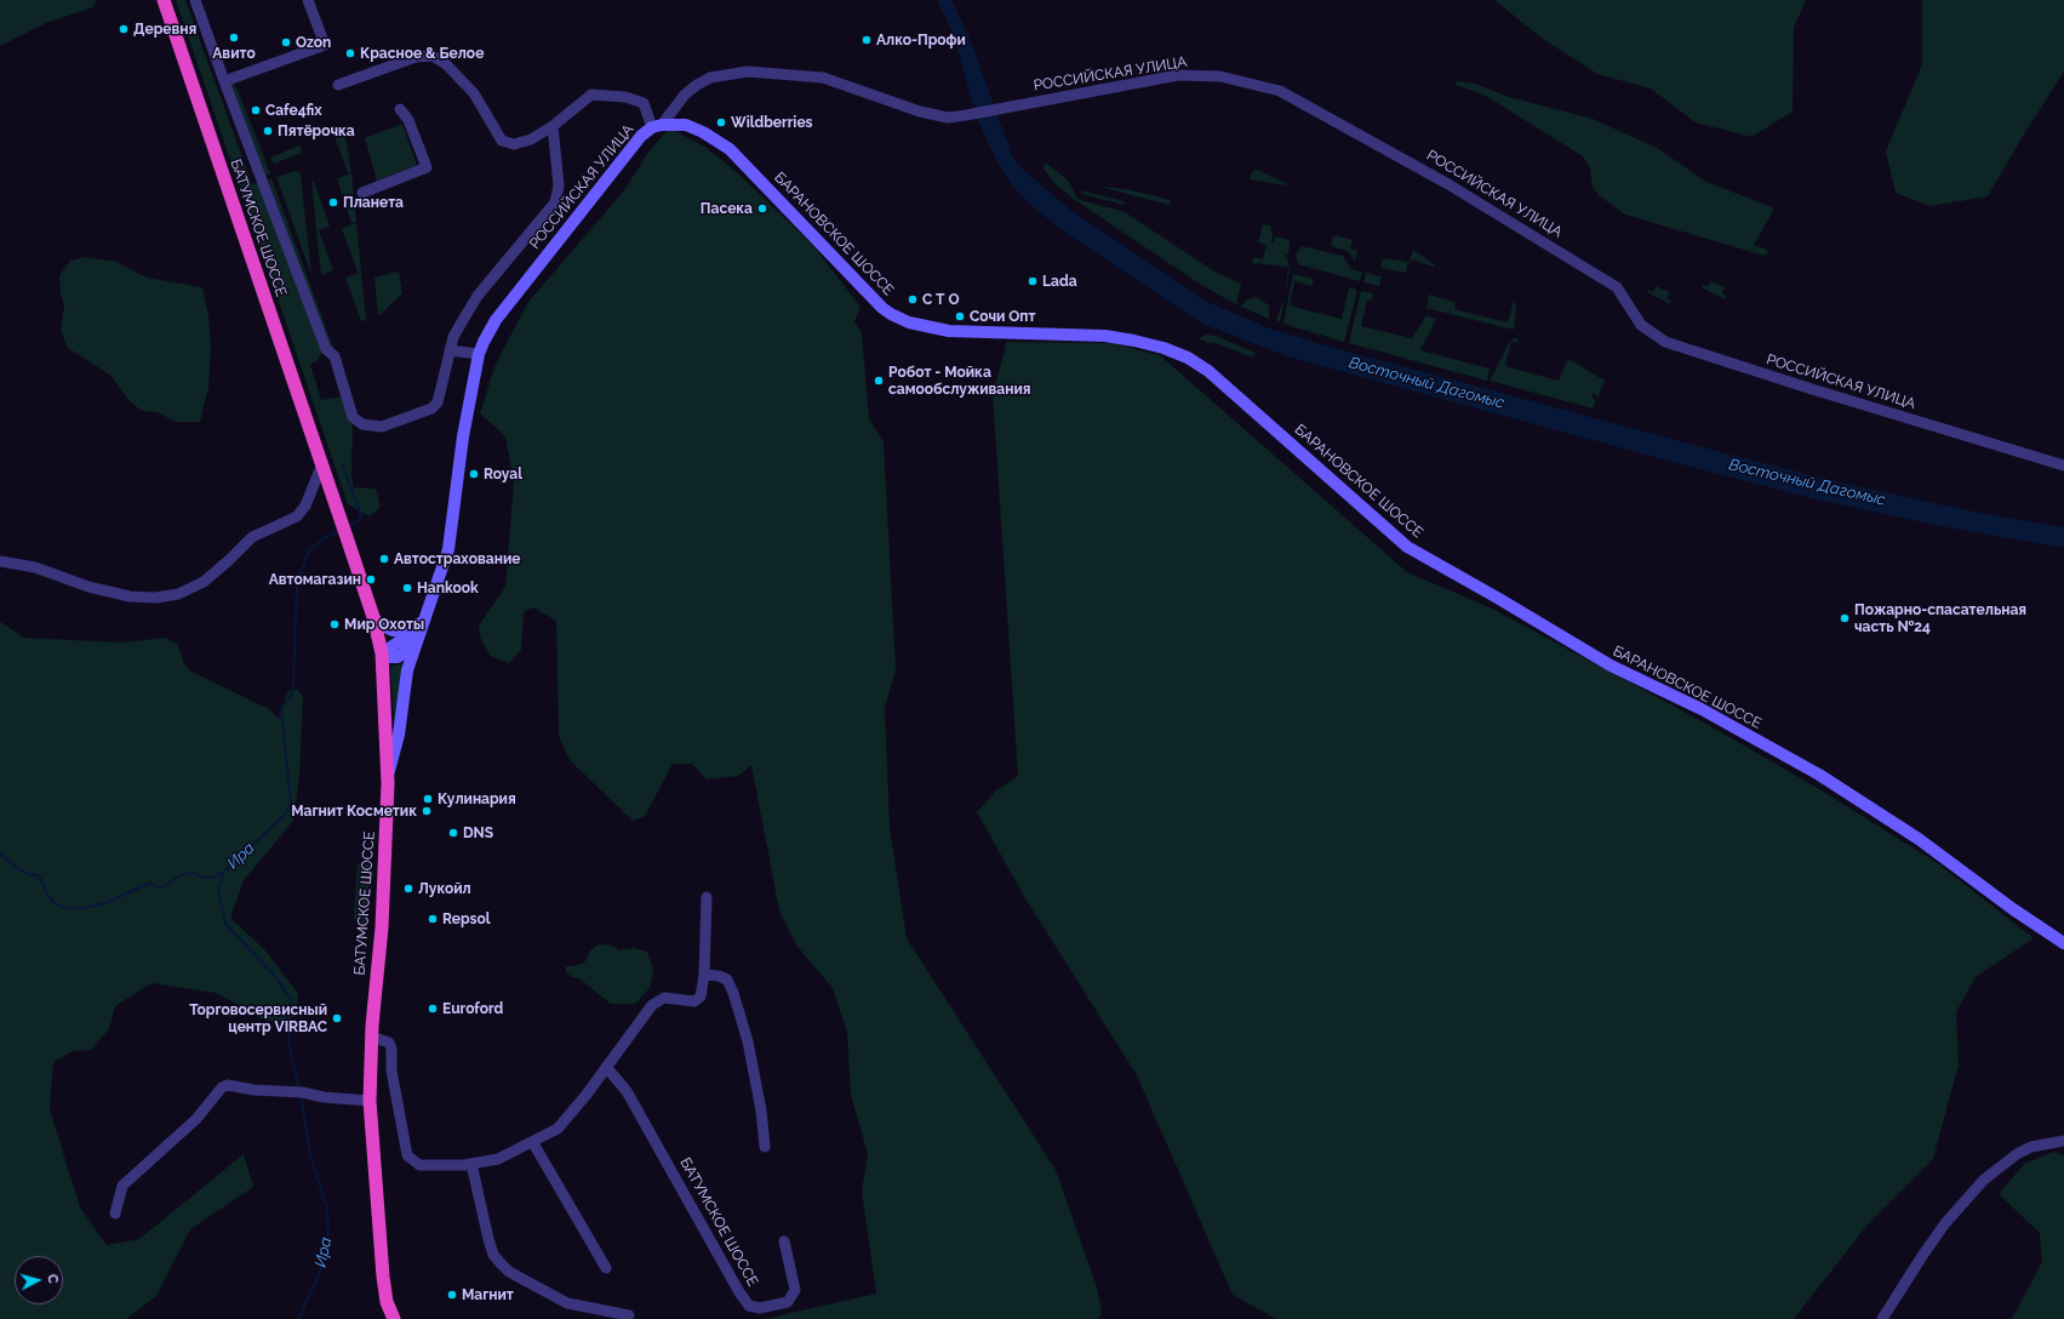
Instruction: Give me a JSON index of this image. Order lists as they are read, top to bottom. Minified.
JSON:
{"streets":{"highway":["БАТУМСКОЕ ШОССЕ"],"main road":["РОССИЙСКАЯ УЛИЦА","БАРАНОВСКОЕ ШОССЕ"]},"crossings":[["РОССИЙСКАЯ УЛИЦА","БАТУМСКОЕ ШОССЕ"],["РОССИЙСКАЯ УЛИЦА","БАРАНОВСКОЕ ШОССЕ"]],"water":["Восточный Дагомыс","Ира"],"places":["Деревня","Авито","Алко-Профи","Ozon","Красное & Белое","Cafe4fix","Wildberries","Пятёрочка","Планета","Пасека","Lada","С Т О","Сочи Опт","Робот - Мойка самообслуживания","Royal","Автострахование","Автомагазин","Hankook","Пожарно-спасательная часть №24","Мир Охоты","Кулинария","Магнит Косметик","DNS","Лукойл","Repsol","Euroford","Торговосервисный центр VIRBAC","Магнит"],"north":"right"}
